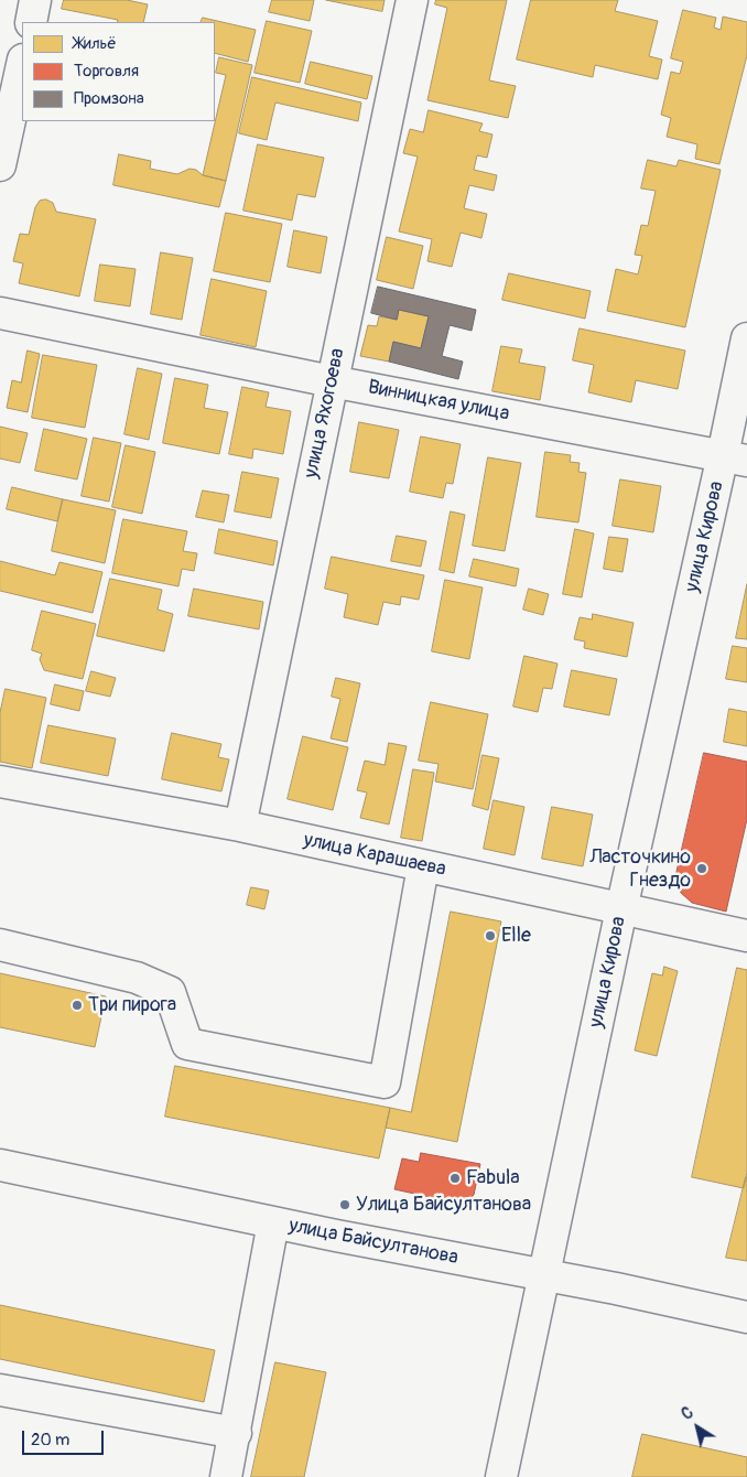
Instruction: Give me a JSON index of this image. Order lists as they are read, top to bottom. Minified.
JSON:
{"streets":{"street":["Винницкая улица","улица Яхогоева","улица Кирова","улица Карашаева","улица Байсултанова"]},"crossings":[["Винницкая улица","улица Яхогоева"],["Винницкая улица","улица Кирова"],["улица Яхогоева","улица Карашаева"],["улица Кирова","улица Карашаева"],["улица Кирова","улица Байсултанова"]],"places":["Ласточкино Гнездо","Elle","Три пирога","Fabula","Улица Байсултанова"],"legend":["Жильё","Торговля","Промзона"],"scale_bar":"20 m","north":"top left"}
